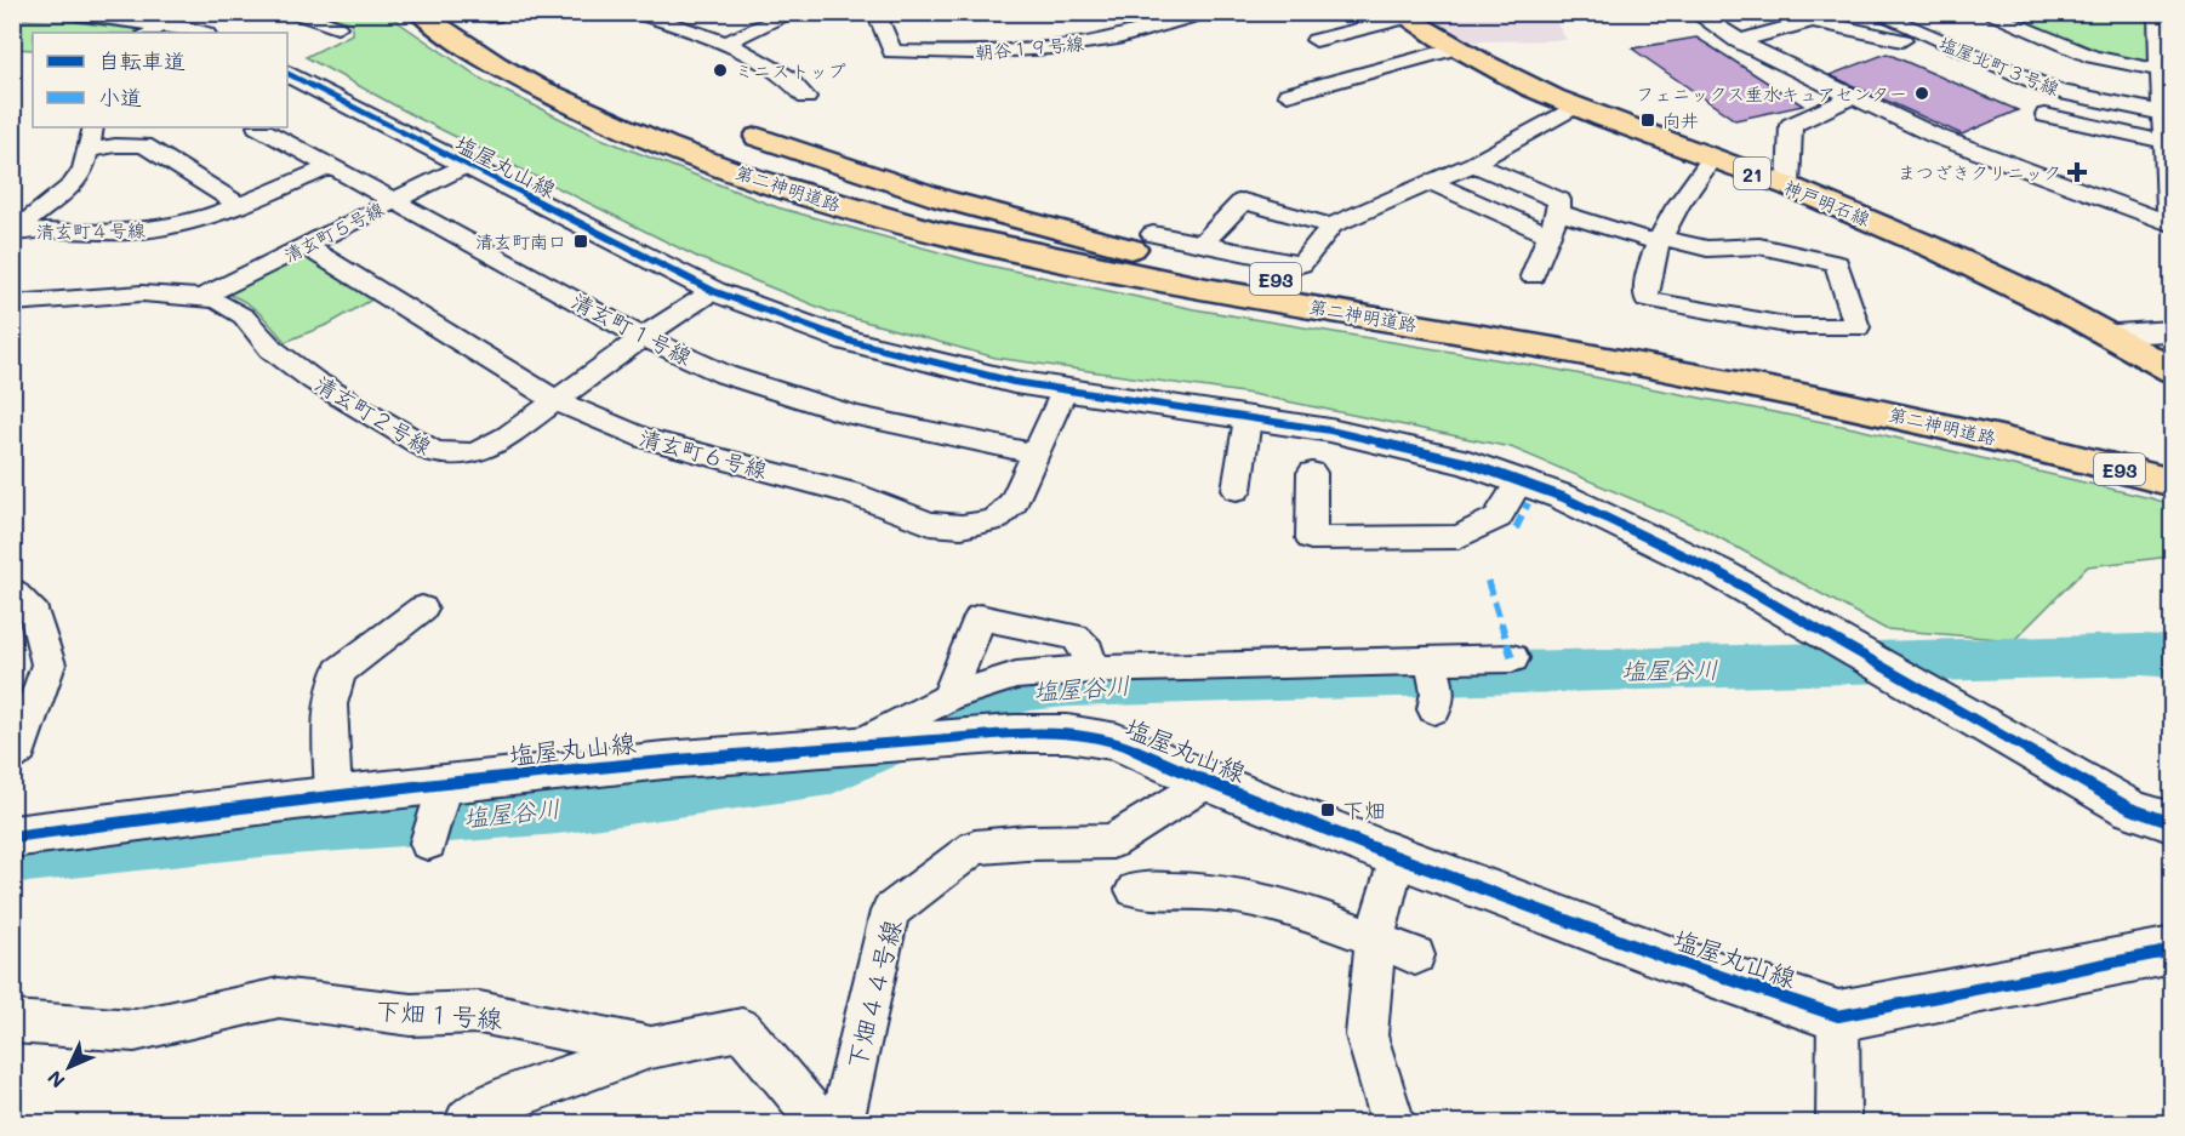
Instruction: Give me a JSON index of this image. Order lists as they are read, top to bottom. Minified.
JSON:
{"streets":{"main road":["21","第二神明道路","神戸明石線","E93"],"street":["朝谷１９号線","塩屋北町３号線","塩屋丸山線","清玄町４号線","清玄町５号線","清玄町１号線","清玄町２号線","清玄町６号線","下畑４４号線","下畑１号線"]},"crossings":[["塩屋丸山線","清玄町５号線"],["塩屋丸山線","清玄町２号線"],["塩屋丸山線","清玄町６号線"],["塩屋丸山線","下畑４４号線"],["清玄町４号線","清玄町１号線"],["清玄町５号線","清玄町１号線"],["清玄町５号線","清玄町２号線"],["清玄町５号線","清玄町６号線"],["清玄町１号線","清玄町２号線"],["清玄町１号線","清玄町６号線"],["清玄町２号線","清玄町６号線"]],"water":["塩屋谷川"],"places":{"other":["ミニストップ","フェニックス垂水キュアセンター"],"transit":["向井","清玄町南口","下畑"],"health":["まつざきクリニック"]},"legend":["自転車道","小道"],"north":"bottom left"}
